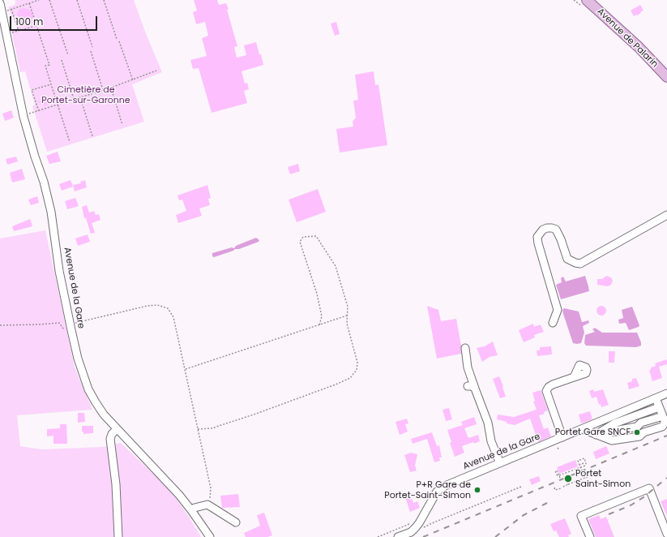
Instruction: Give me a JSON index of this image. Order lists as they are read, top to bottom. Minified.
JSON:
{"streets":{"main road":["Avenue de Palarin"],"street":["Avenue de la Gare"]},"parks":["Cimetière de Portet-sur-Garonne"],"places":["Portet Gare SNCF","Portet Saint-Simon","P+R Gare de Portet-Saint-Simon"],"scale_bar":"100 m"}
